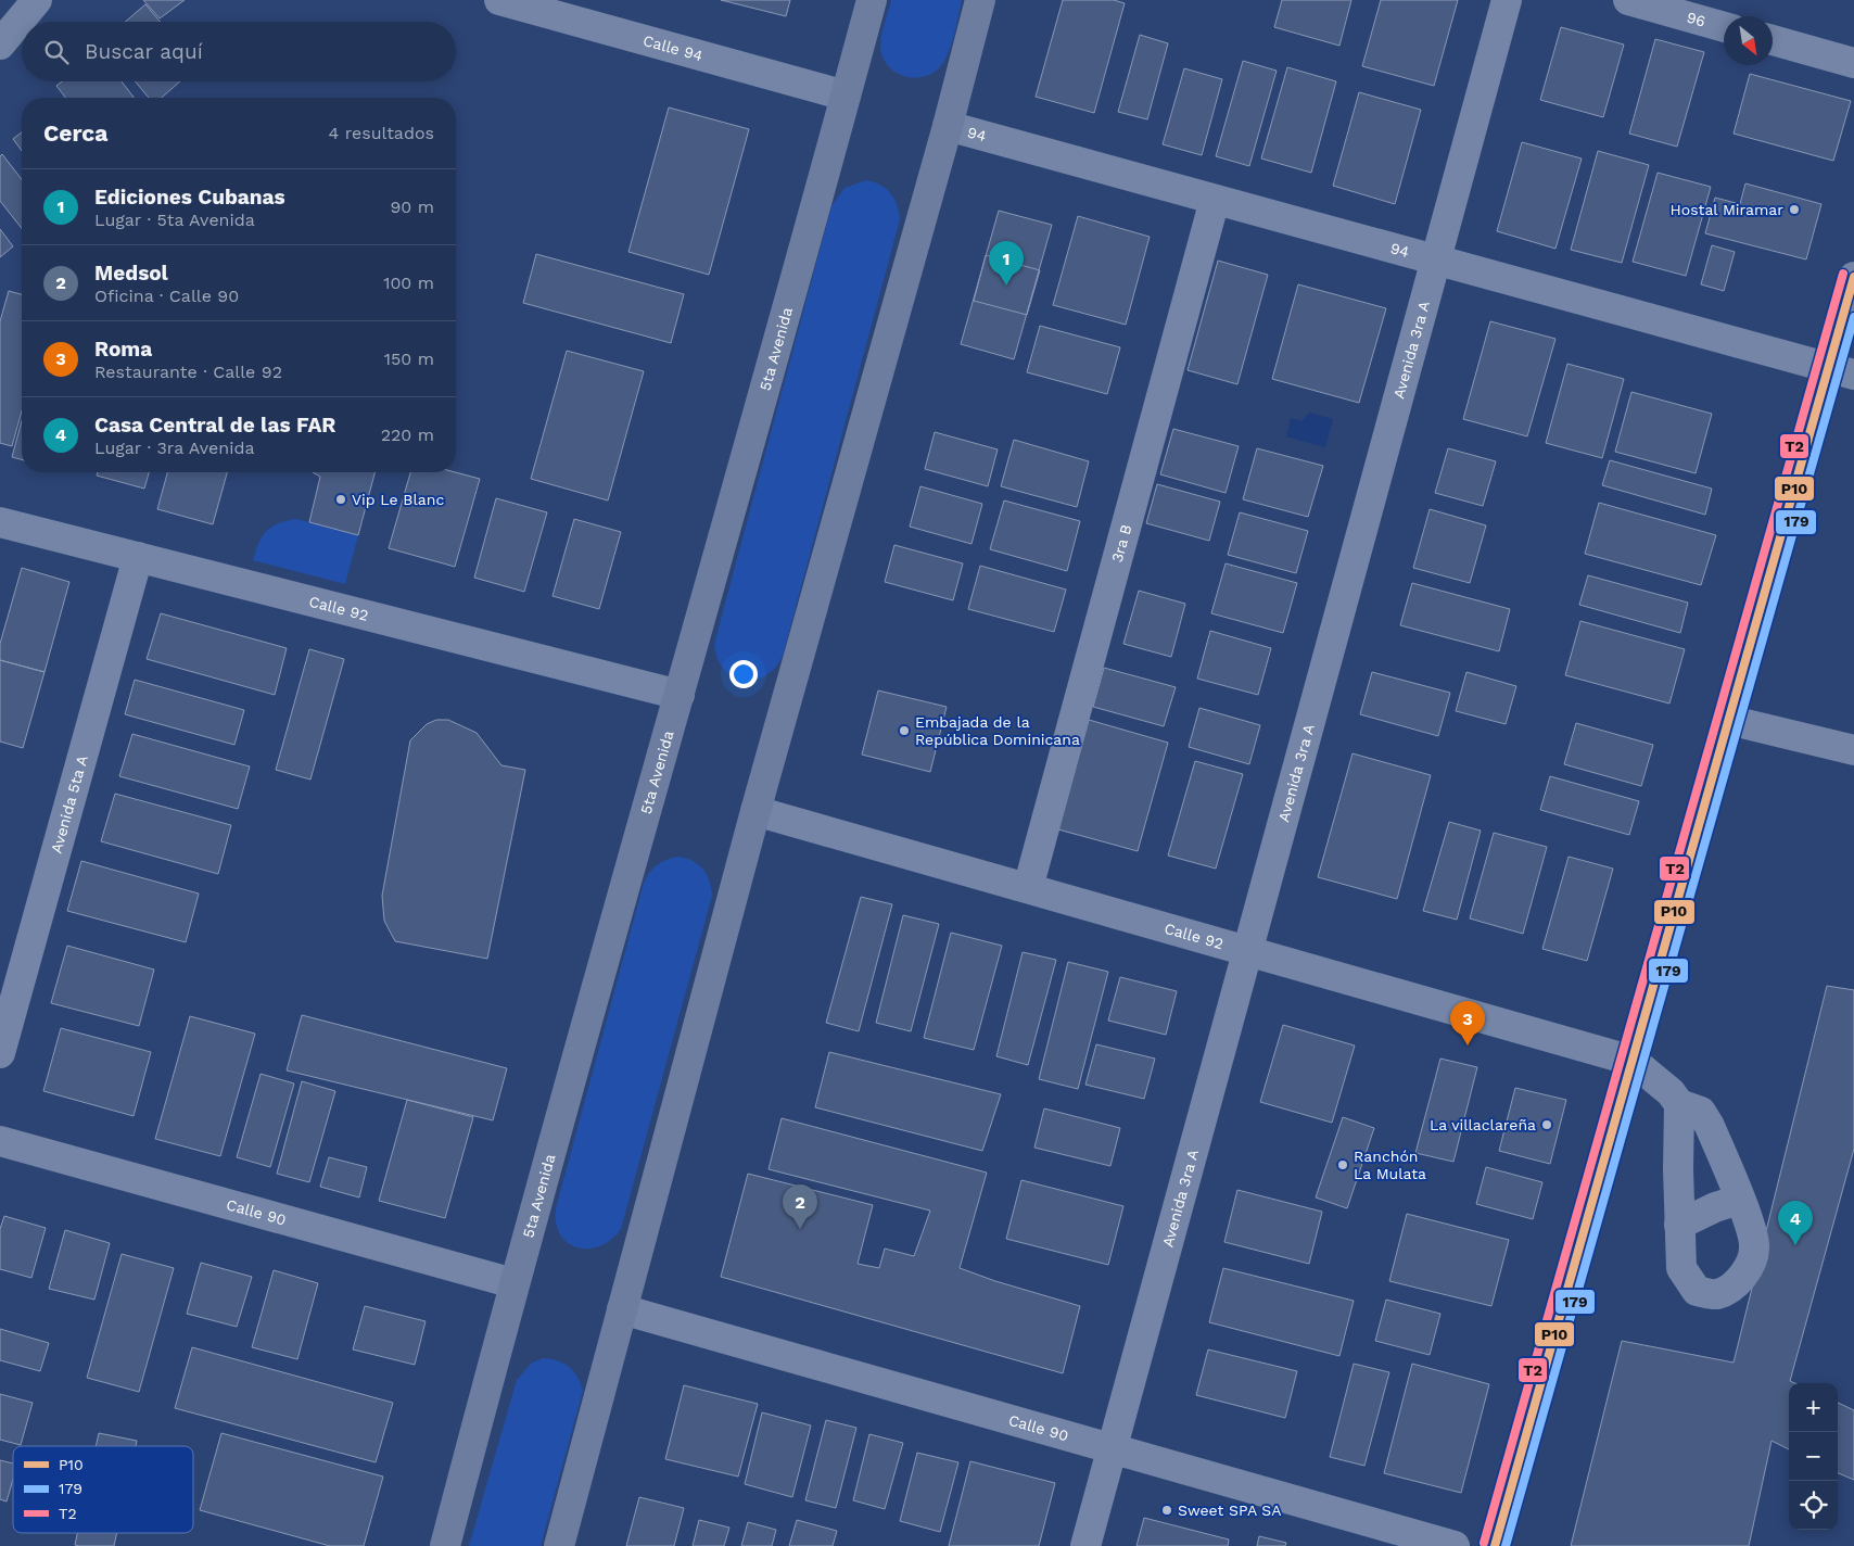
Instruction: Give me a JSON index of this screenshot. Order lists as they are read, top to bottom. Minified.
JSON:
{"streets":{"highway":["5ta Avenida"],"street":["96","Calle 94","94","Avenida 3ra A","3ra B","Calle 92","Avenida 5ta A","Calle 90"]},"crossings":[["Calle 94","5ta Avenida"],["94","Avenida 3ra A"],["94","3ra B"],["Avenida 3ra A","Calle 92"],["Avenida 3ra A","Calle 90"],["5ta Avenida","Calle 92"],["5ta Avenida","Calle 90"],["3ra B","Calle 92"],["Calle 92","Avenida 5ta A"]],"places":["Hostal Miramar","Vip Le Blanc","Embajada de la República Dominicana","La villaclareña","Ranchón La Mulata","Sweet SPA SA"],"lines":["transit line T2","transit line P10","transit line 179"],"legend":["P10","179","T2"],"north":"bottom right","page":{"search":"Buscar aquí","heading":["Cerca","4 resultados"],"list":[{"mark":"1","name":"Ediciones Cubanas","note":"Lugar · 5ta Avenida","value":"90 m"},{"mark":"2","name":"Medsol","note":"Oficina · Calle 90","value":"100 m"},{"mark":"3","name":"Roma","note":"Restaurante · Calle 92","value":"150 m"},{"mark":"4","name":"Casa Central de las FAR","note":"Lugar · 3ra Avenida","value":"220 m"}],"pins":["1","3","2","4"],"map_buttons":["+","−"]}}
